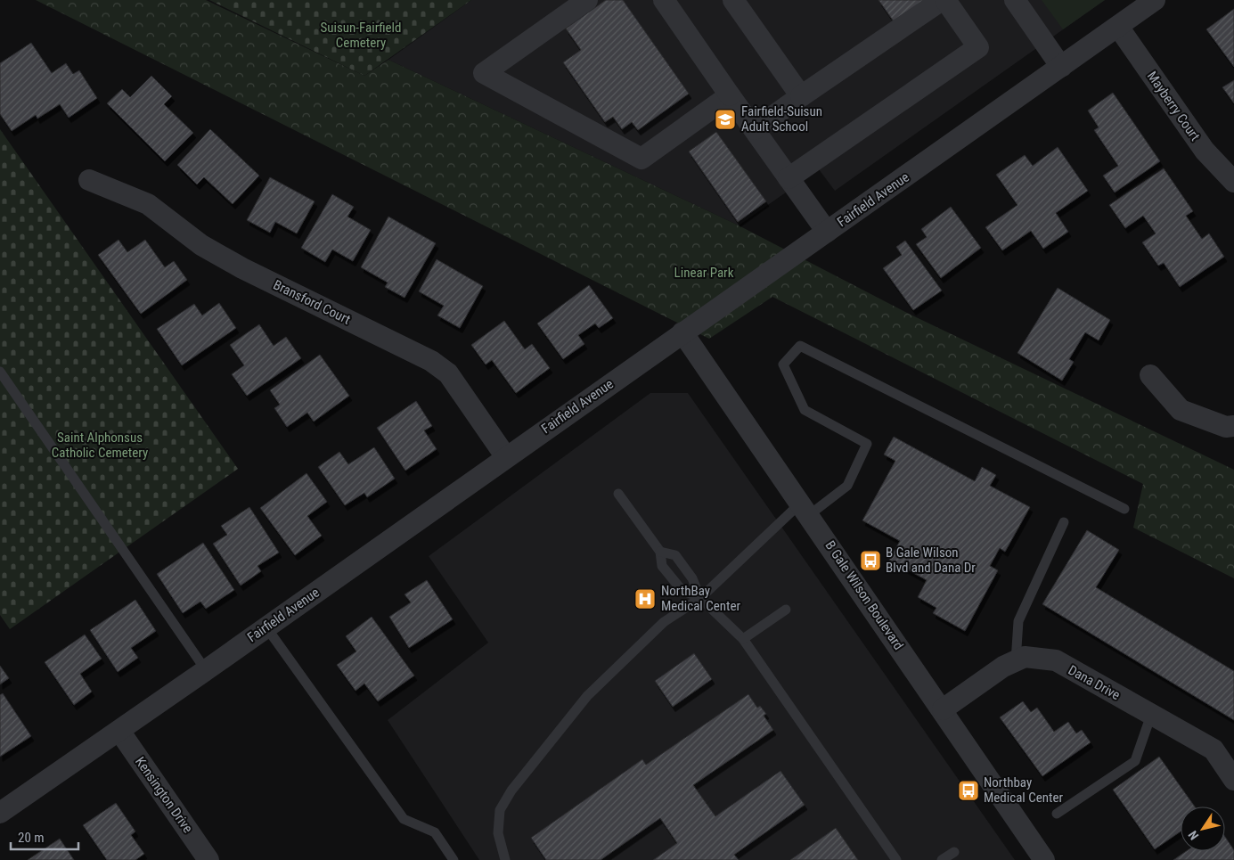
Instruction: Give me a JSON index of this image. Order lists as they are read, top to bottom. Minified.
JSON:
{"streets":{"street":["Mayberry Court","Fairfield Avenue","Bransford Court","B Gale Wilson Boulevard","Dana Drive","Kensington Drive"]},"crossings":[["Mayberry Court","Fairfield Avenue"],["Fairfield Avenue","Bransford Court"],["Fairfield Avenue","B Gale Wilson Boulevard"],["Fairfield Avenue","Kensington Drive"],["B Gale Wilson Boulevard","Dana Drive"]],"parks":["Suisun-Fairfield Cemetery","Linear Park","Saint Alphonsus Catholic Cemetery"],"places":{"school or university":["Fairfield-Suisun Adult School"],"bus stop":["B Gale Wilson Blvd and Dana Dr","Northbay Medical Center"],"hospital":["NorthBay Medical Center"]},"scale_bar":"20 m","north":"bottom left"}
